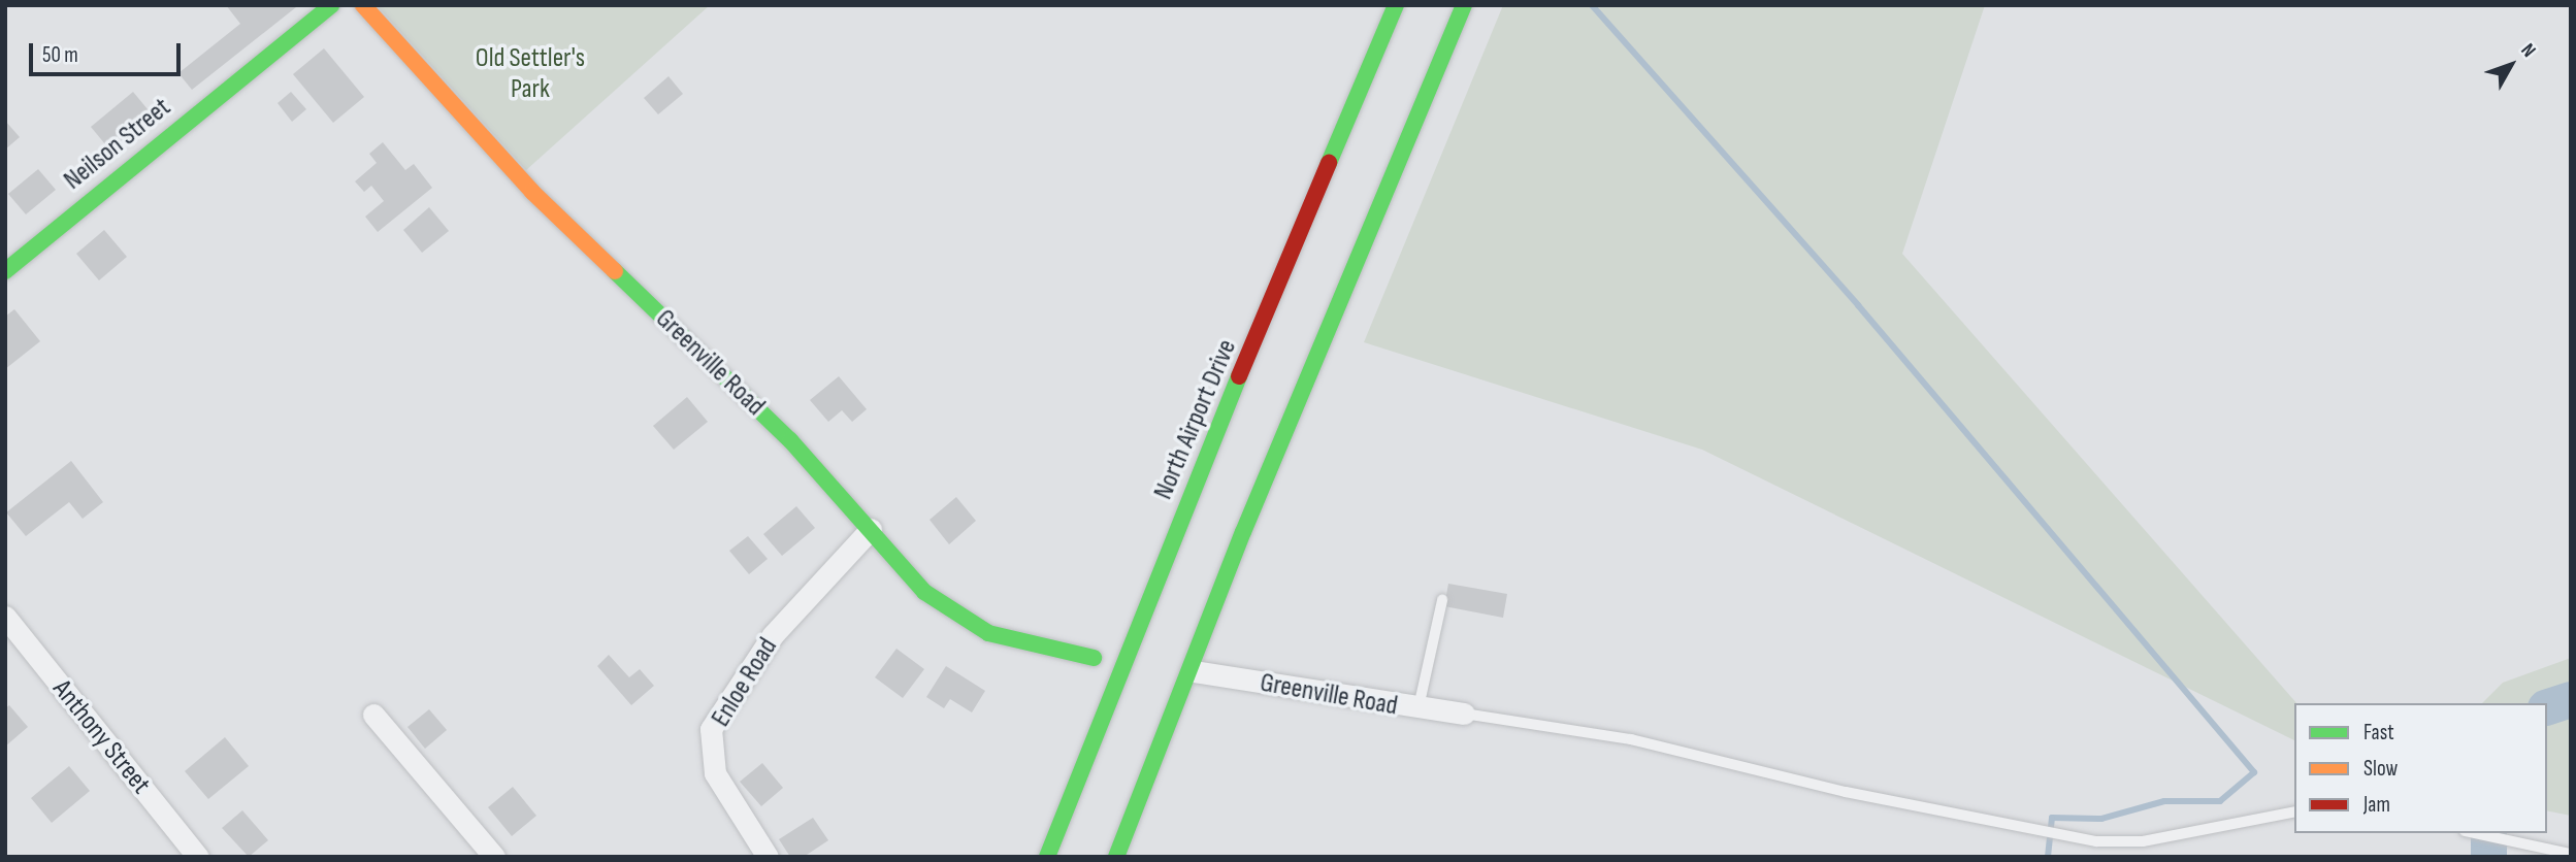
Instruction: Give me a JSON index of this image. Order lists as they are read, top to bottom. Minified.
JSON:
{"streets":{"main road":["Neilson Street","Greenville Road","North Airport Drive"],"street":["Enloe Road","Anthony Street"]},"crossings":[["Greenville Road","Enloe Road"]],"parks":["Old Settler's Park"],"legend":["Fast","Slow","Jam"],"scale_bar":"50 m","north":"top right"}
